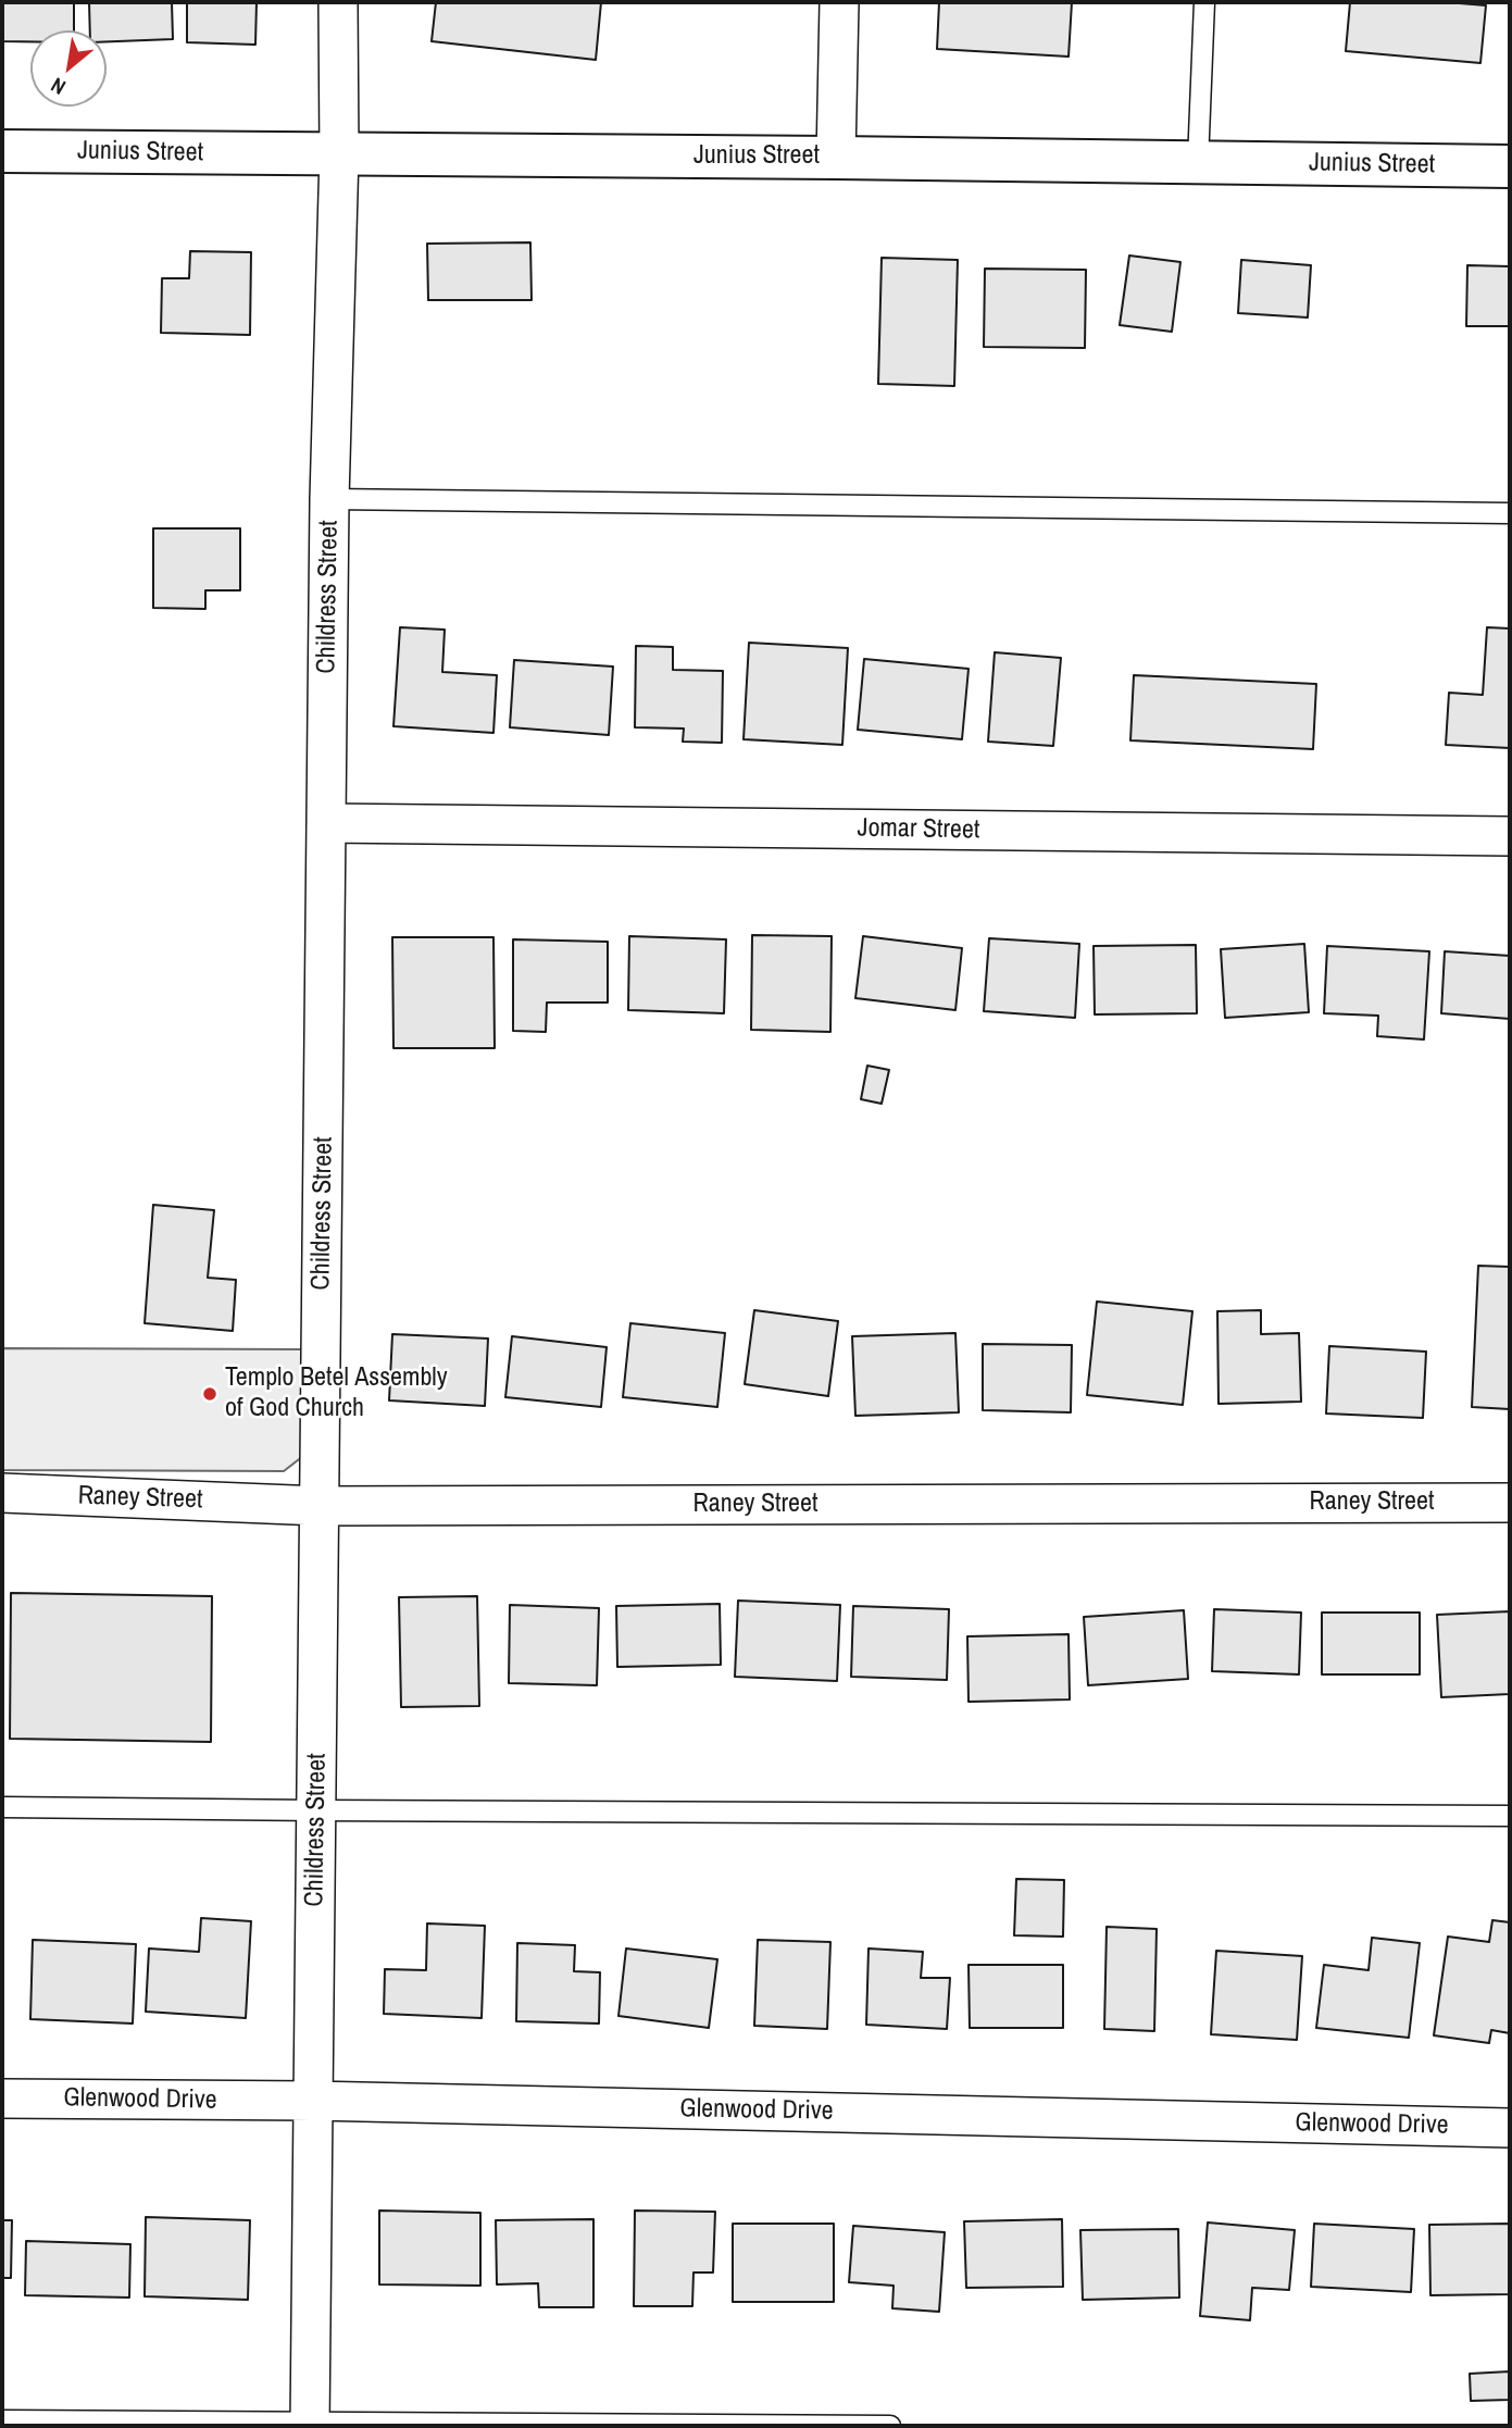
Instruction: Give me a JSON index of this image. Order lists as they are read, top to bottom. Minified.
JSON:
{"streets":{"street":["Junius Street","Childress Street","Jomar Street","Raney Street","Glenwood Drive"]},"crossings":[["Junius Street","Childress Street"],["Childress Street","Jomar Street"],["Childress Street","Raney Street"],["Childress Street","Glenwood Drive"]],"places":["Templo Betel Assembly of God Church"],"north":"bottom left"}
